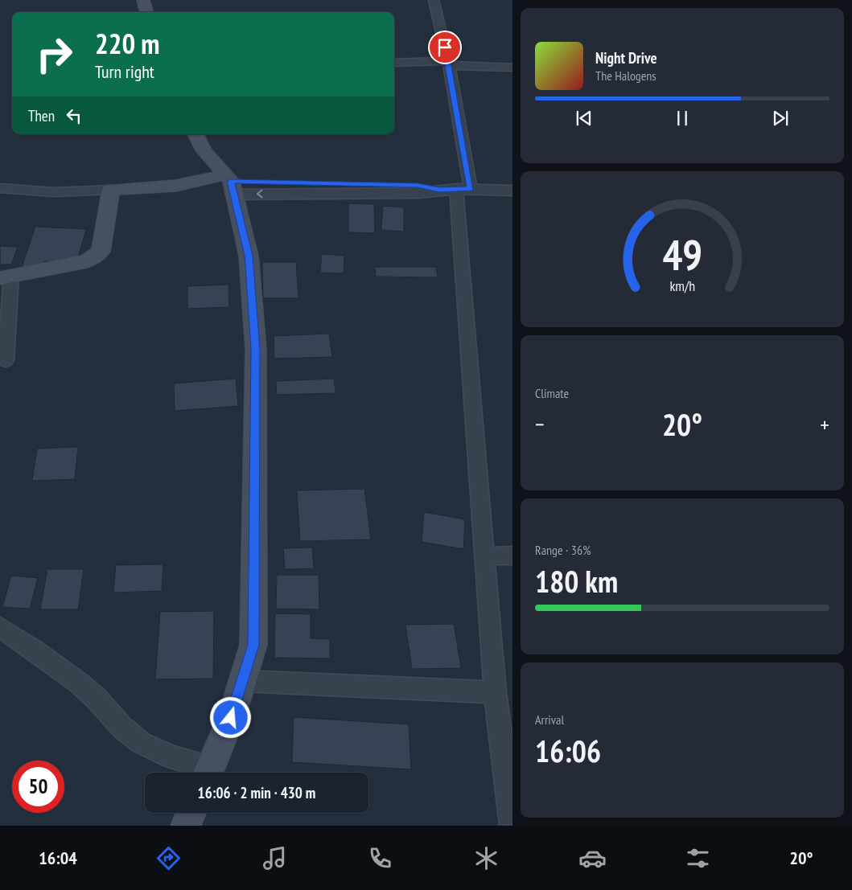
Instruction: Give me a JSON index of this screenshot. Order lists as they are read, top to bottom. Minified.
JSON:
{"page":{"turn":["220 m","Turn right"],"song":["Night Drive","The Halogens"],"then":"Then","tile":["Climate",["Range · 36%","180 km"],["Arrival","16:06"]],"heat":["−","20°","+"],"limit":"50","trip":"16:06 · 2 min · 430 m","tabs":["16:04","20°"],"gauge":["49","km/h"]}}
